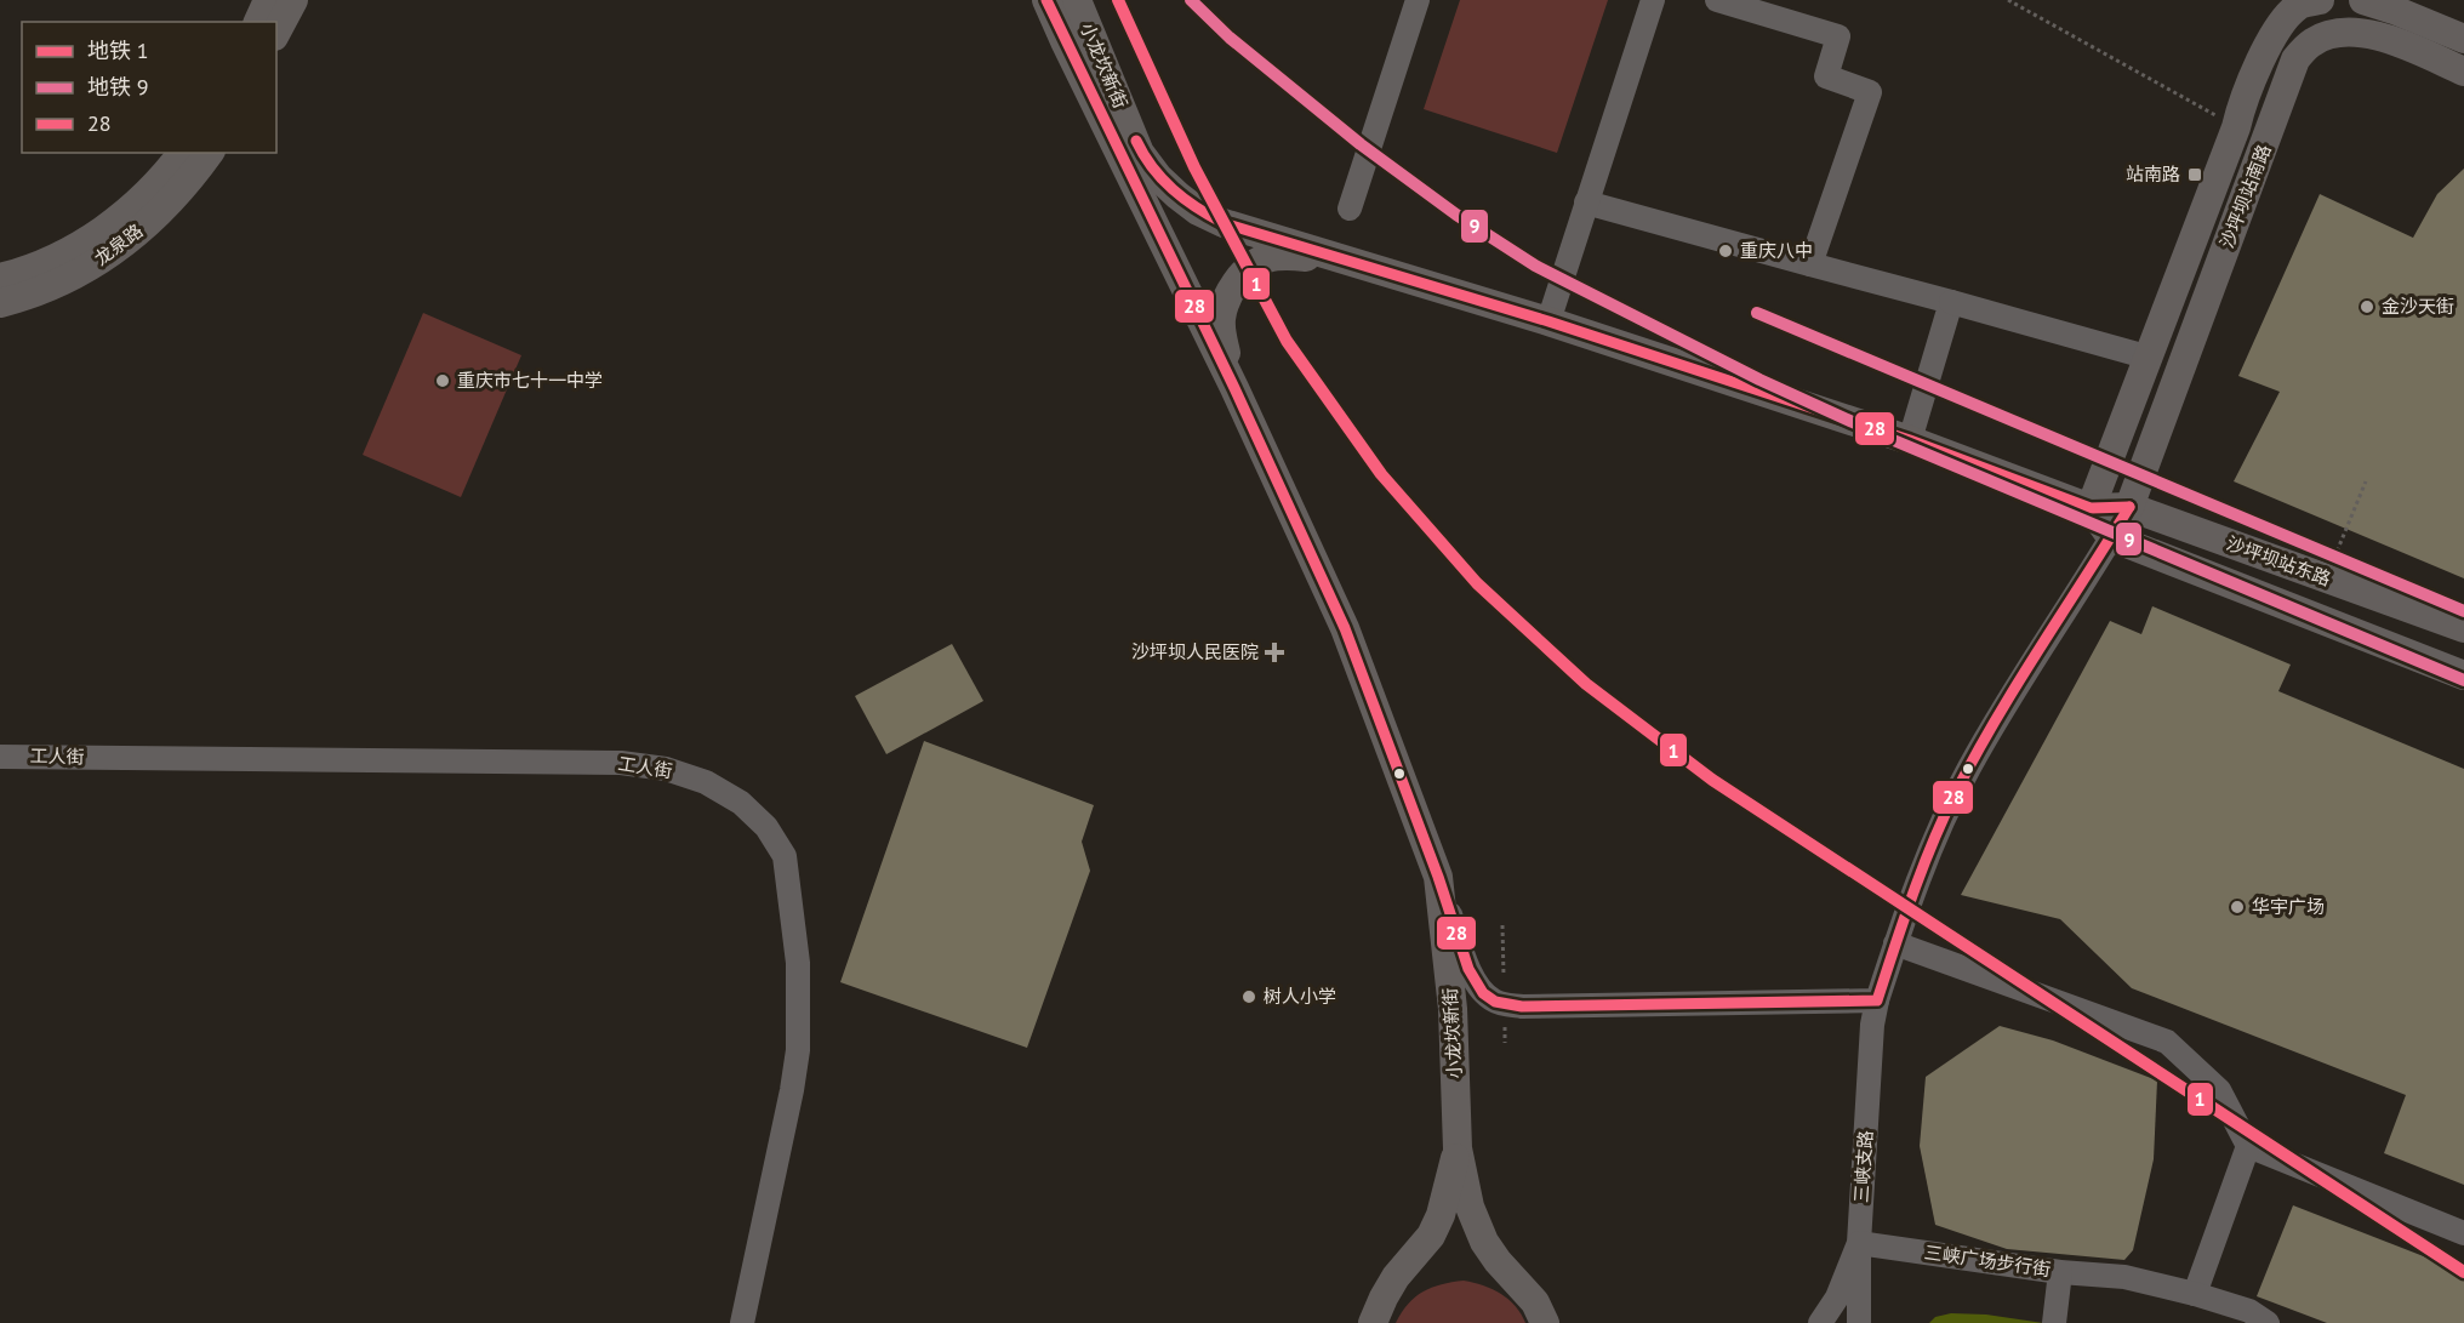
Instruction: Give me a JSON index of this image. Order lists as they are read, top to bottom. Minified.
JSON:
{"streets":{"main road":["小龙坎新街","沙坪坝站南路","龙泉路","沙坪坝站东路"],"street":["工人街","三峡支路","三峡广场步行街"]},"crossings":[["小龙坎新街","沙坪坝站东路"],["沙坪坝站南路","沙坪坝站东路"],["沙坪坝站南路","三峡支路"],["沙坪坝站东路","三峡支路"],["三峡支路","三峡广场步行街"]],"places":{"transit":["站南路"],"other":["重庆八中","金沙天街","重庆市七十一中学","华宇广场","树人小学"],"health":["沙坪坝人民医院"]},"lines":["metro line 1","metro line 9","transit line 28"],"legend":["地铁 1","地铁 9","28"]}
